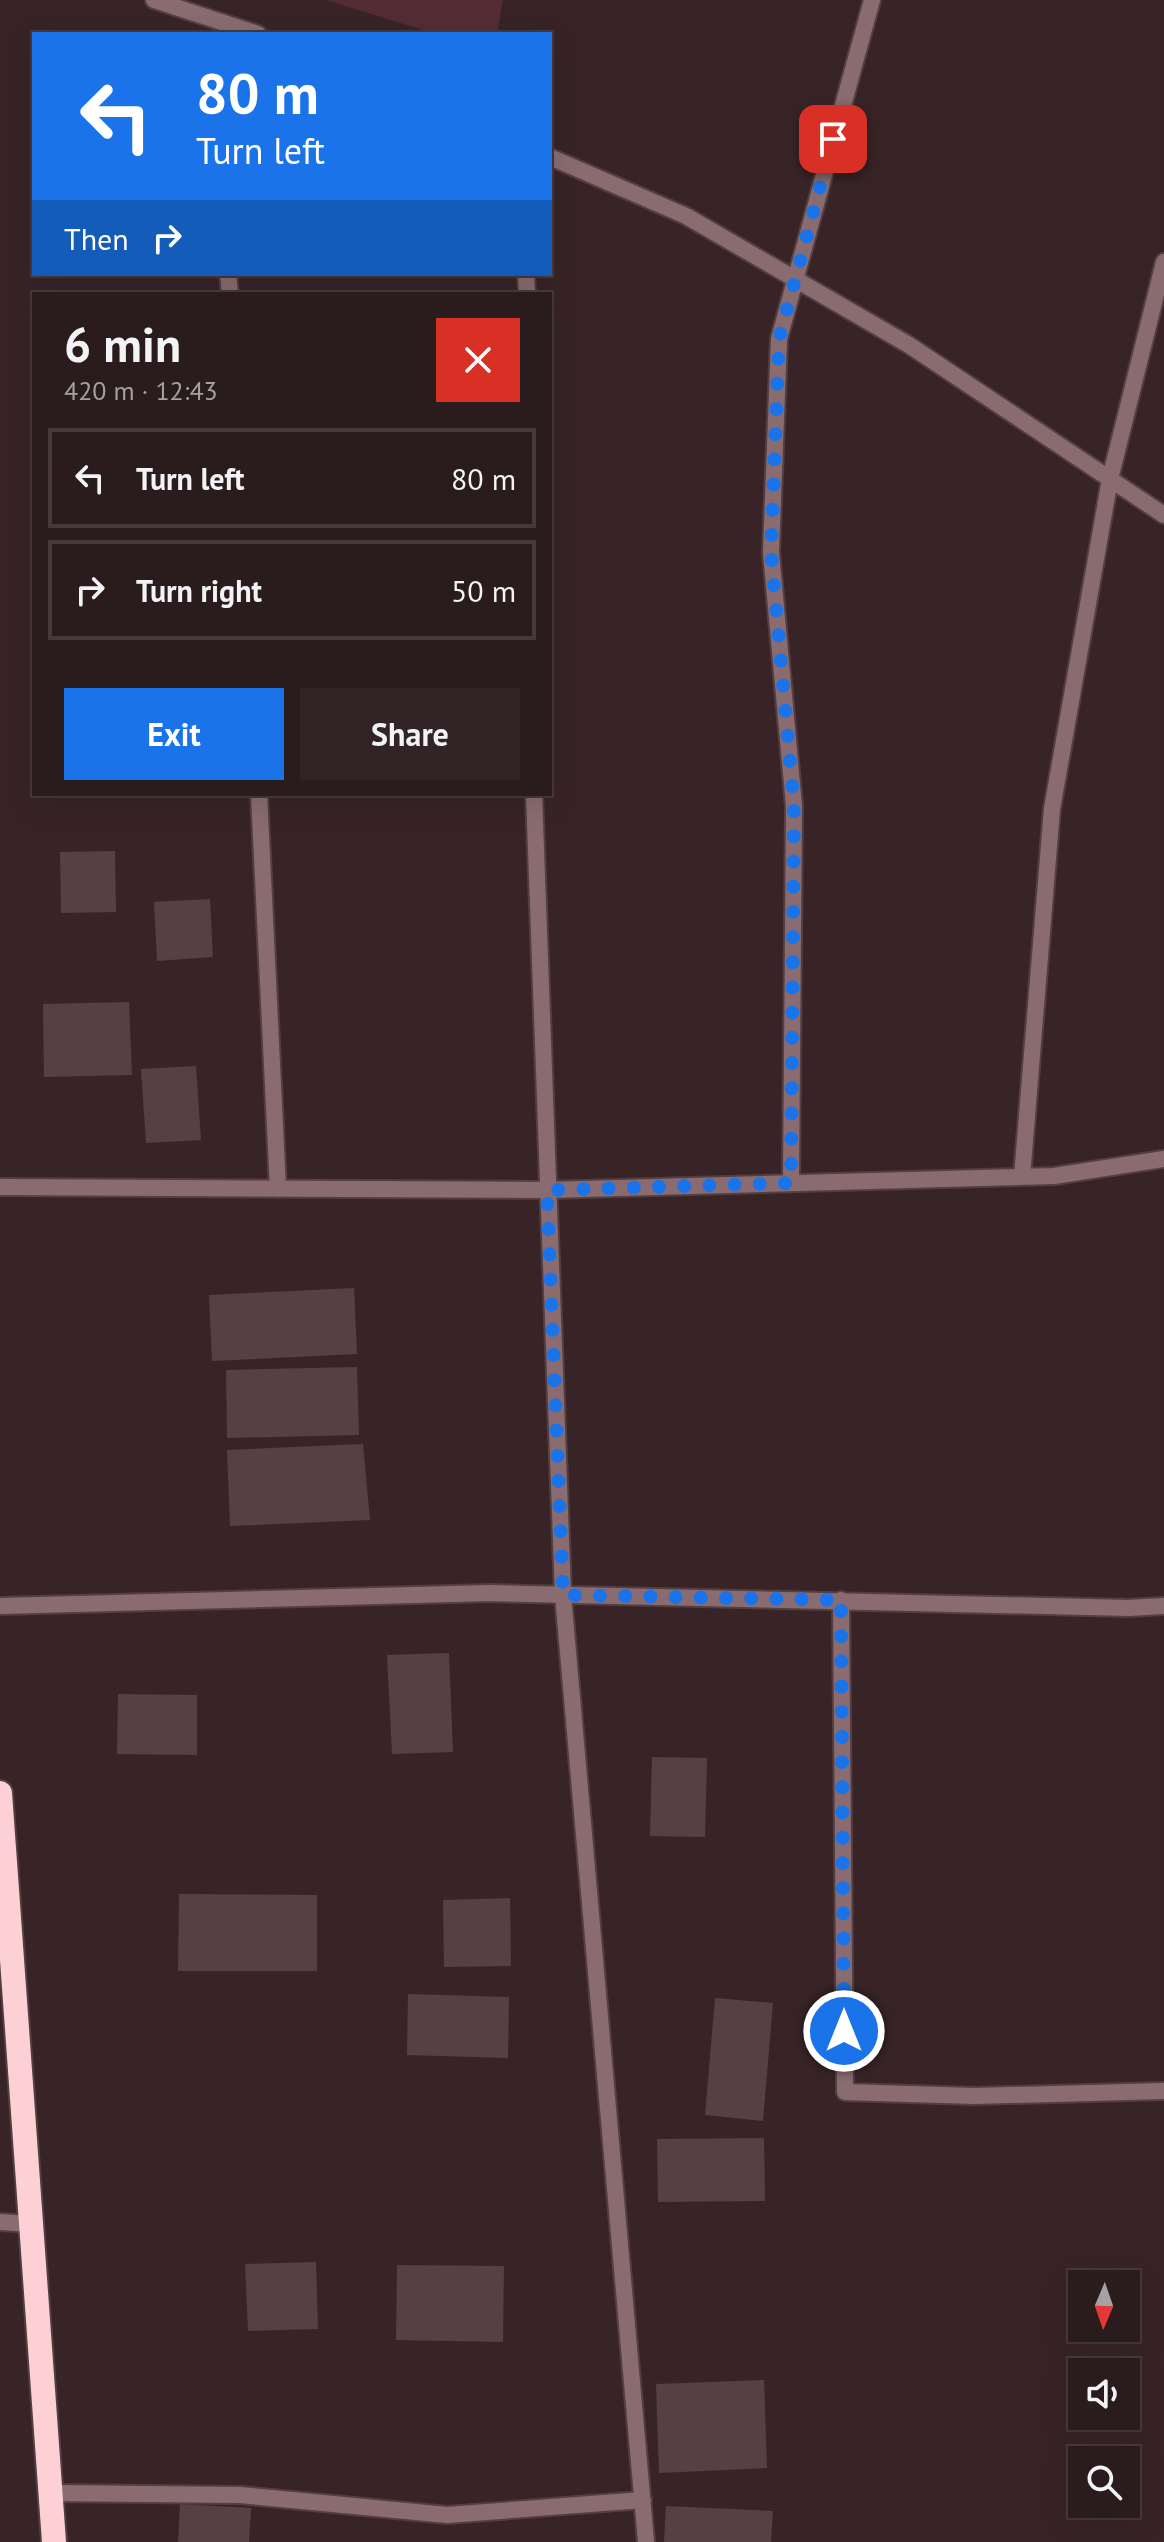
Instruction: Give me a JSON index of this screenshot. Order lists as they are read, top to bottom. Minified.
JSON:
{"north":"bottom","page":{"turn":["80 m","Turn left"],"then":"Then","heading":["6 min","420 m · 12:43"],"list":[{"name":"Turn left","value":"80 m"},{"name":"Turn right","value":"50 m"}],"buttons":["Exit","Share"]}}
